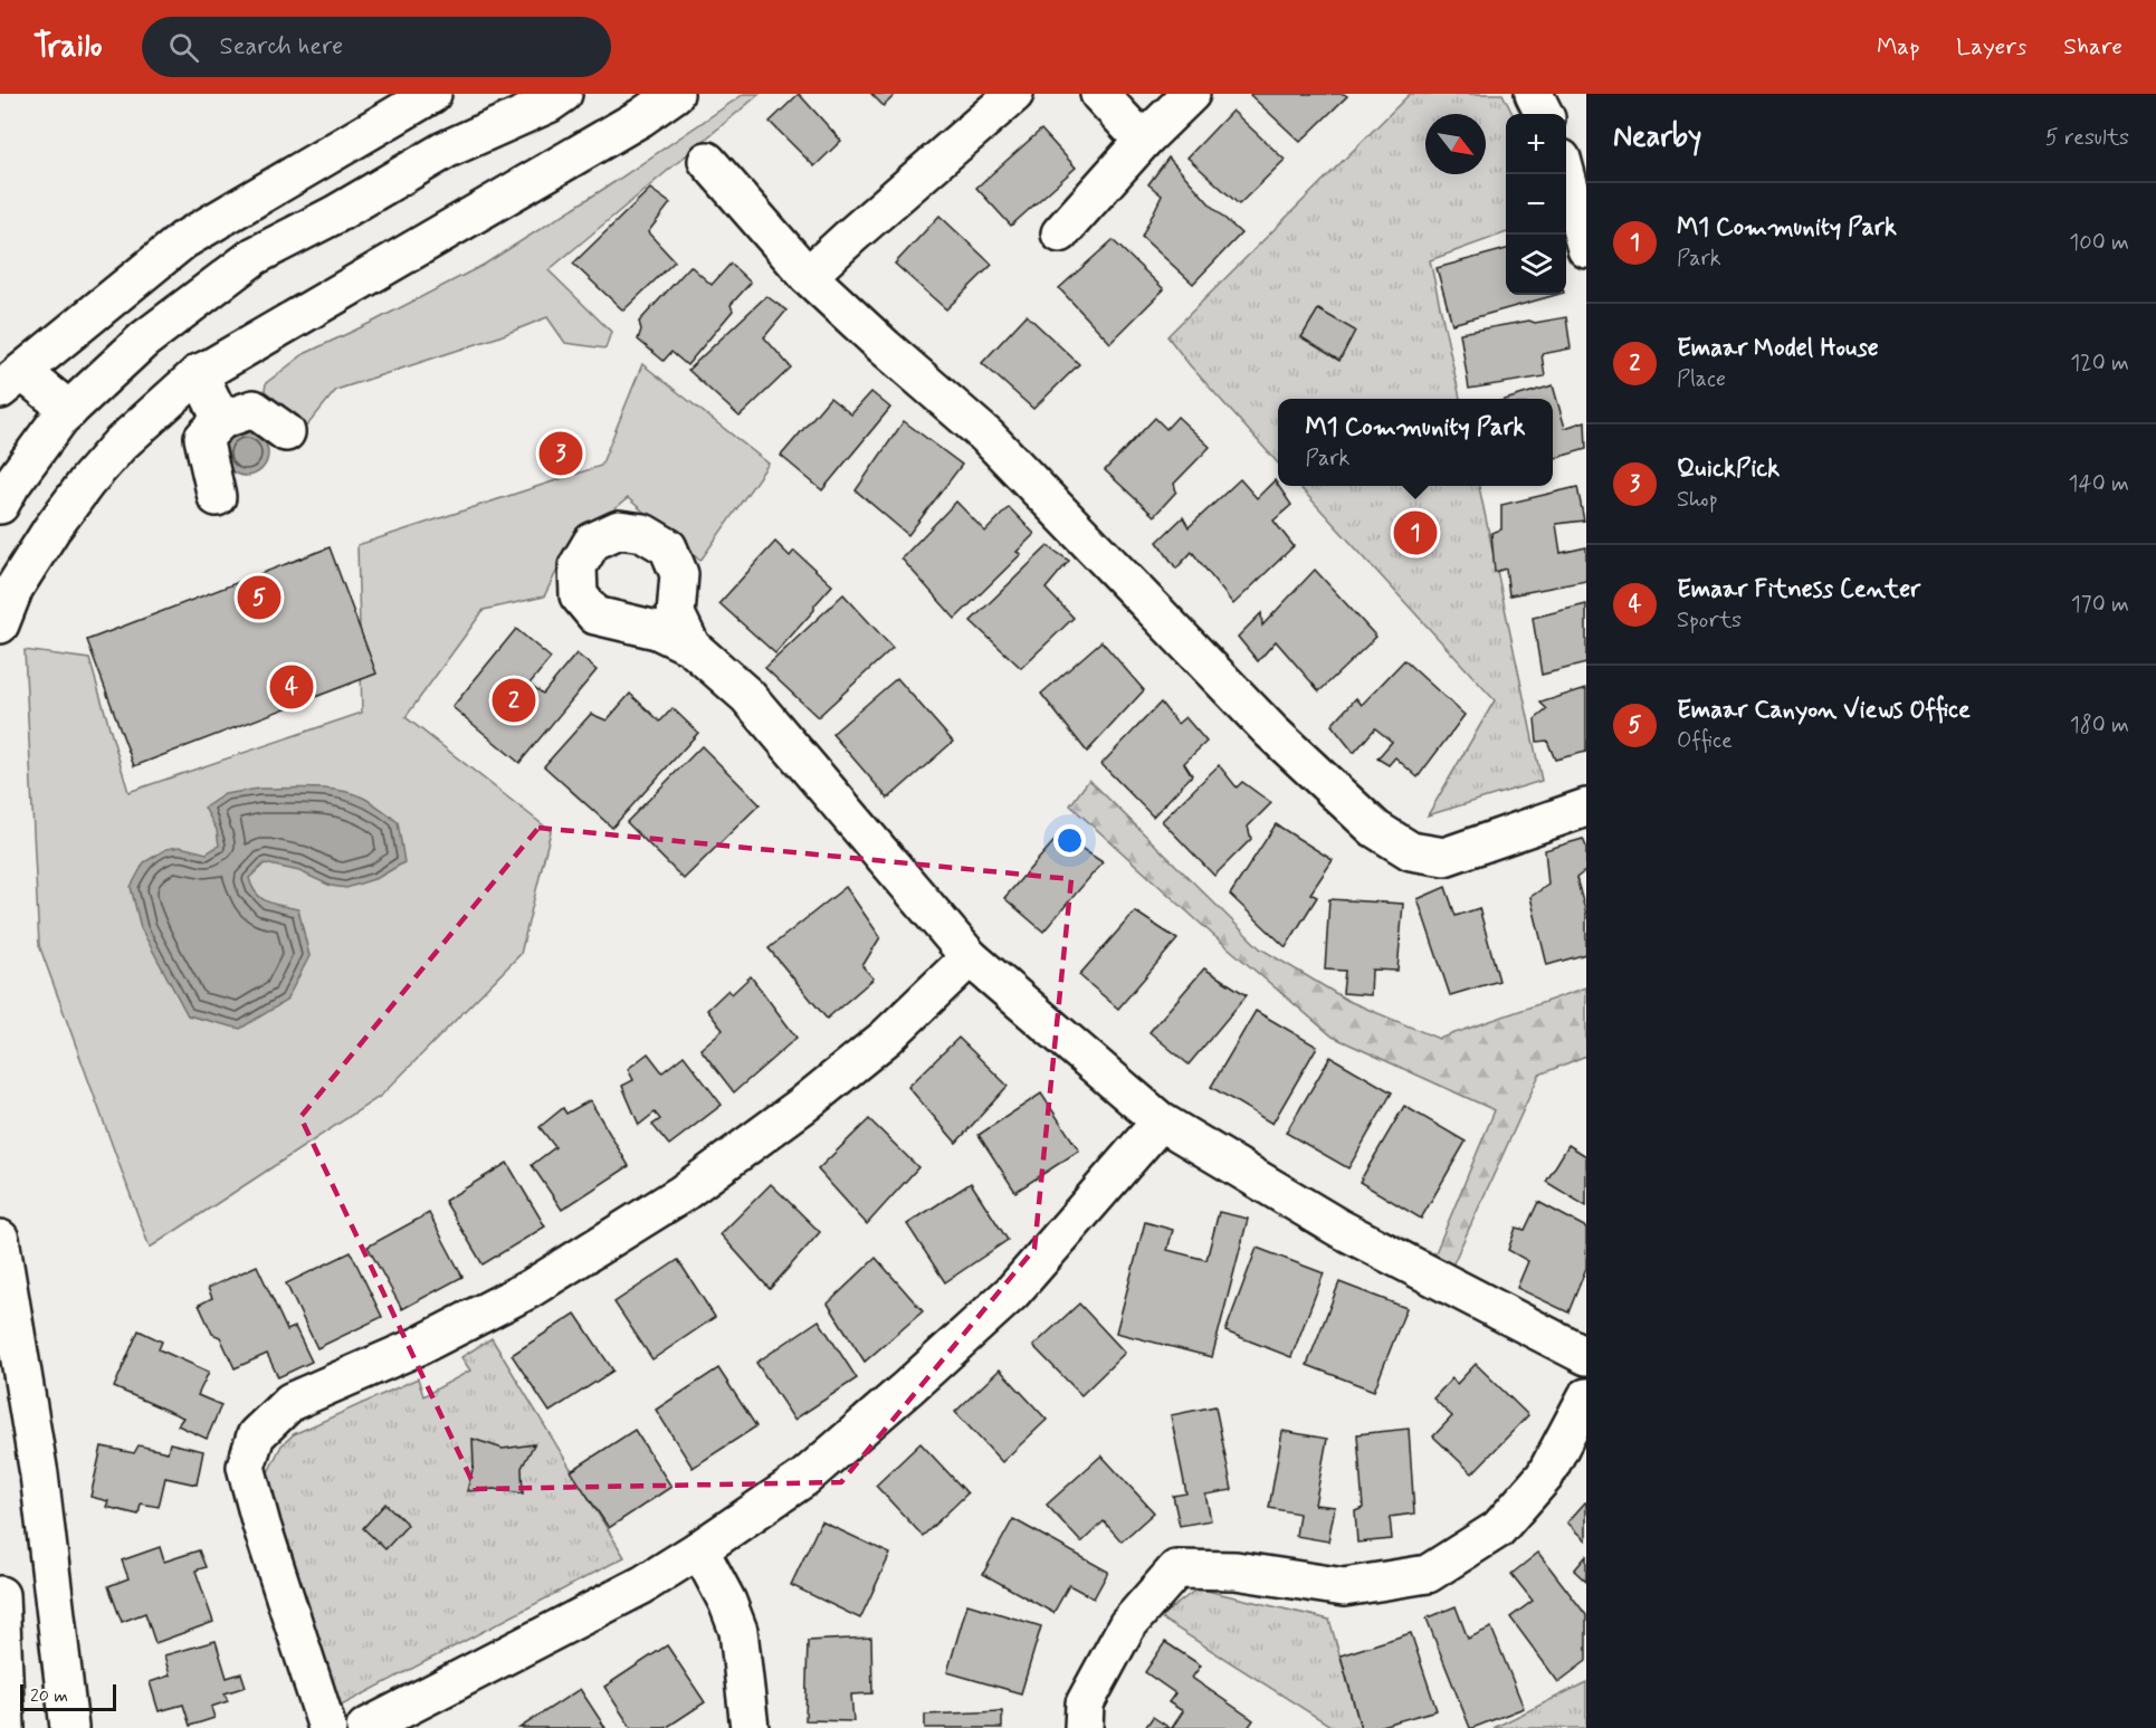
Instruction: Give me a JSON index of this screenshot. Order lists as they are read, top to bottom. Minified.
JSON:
{"scale_bar":"20 m","north":"bottom right","page":{"header":"Trailo","search":"Search here","nav":["Map","Layers","Share"],"heading":["Nearby","5 results"],"map_buttons":["+","−"],"list":[{"mark":"1","name":"M1 Community Park","note":"Park","value":"100 m"},{"mark":"2","name":"Emaar Model House","note":"Place","value":"120 m"},{"mark":"3","name":"QuickPick","note":"Shop","value":"140 m"},{"mark":"4","name":"Emaar Fitness Center","note":"Sports","value":"170 m"},{"mark":"5","name":"Emaar Canyon Views Office","note":"Office","value":"180 m"}],"popup":["M1 Community Park","Park"],"pins":["3","1","5","4","2"],"scale":"20 m"}}
